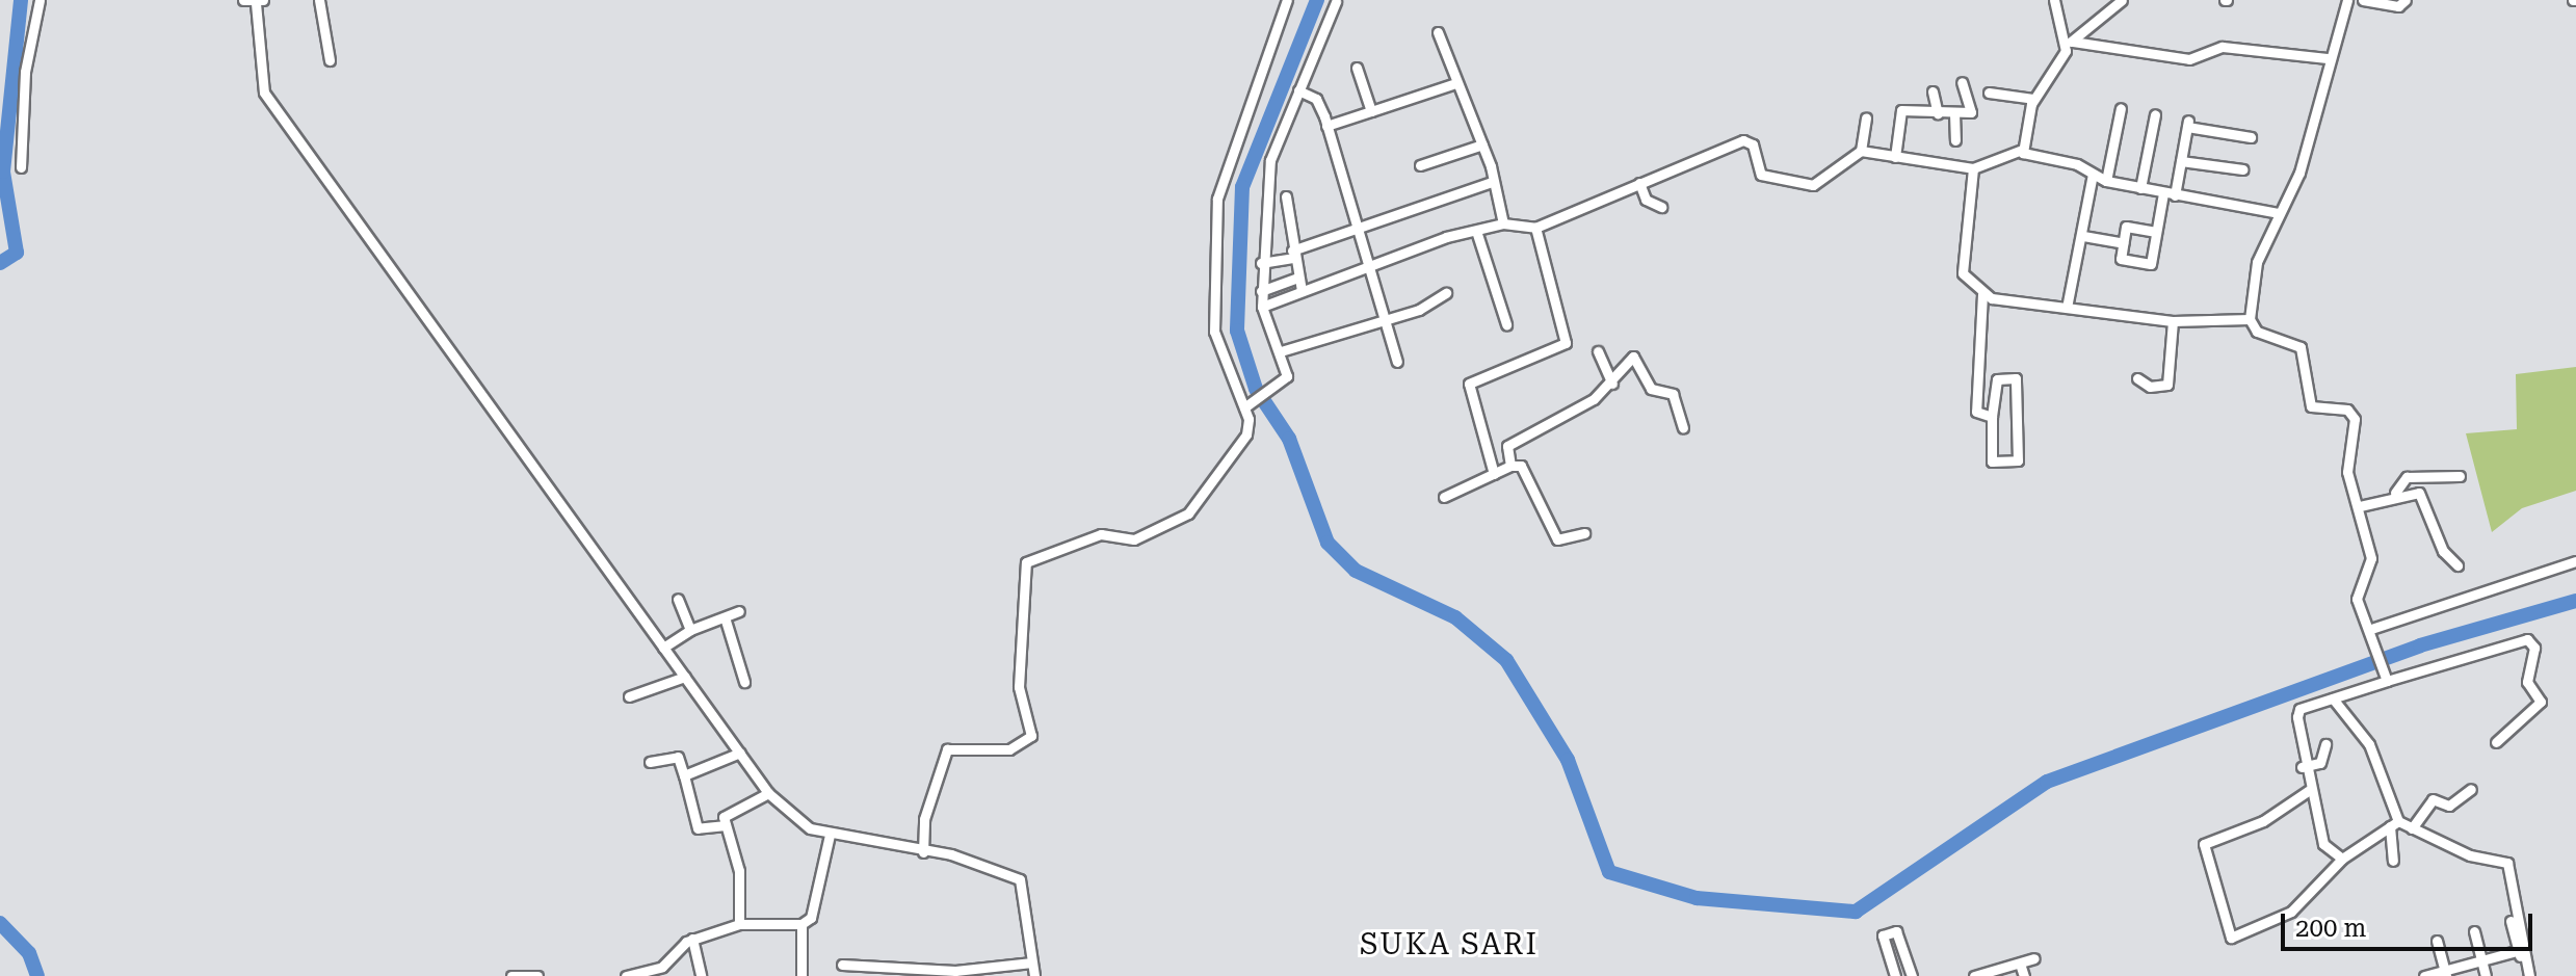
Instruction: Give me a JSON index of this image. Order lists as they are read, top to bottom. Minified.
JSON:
{"districts":["SUKA SARI"],"scale_bar":"200 m"}
